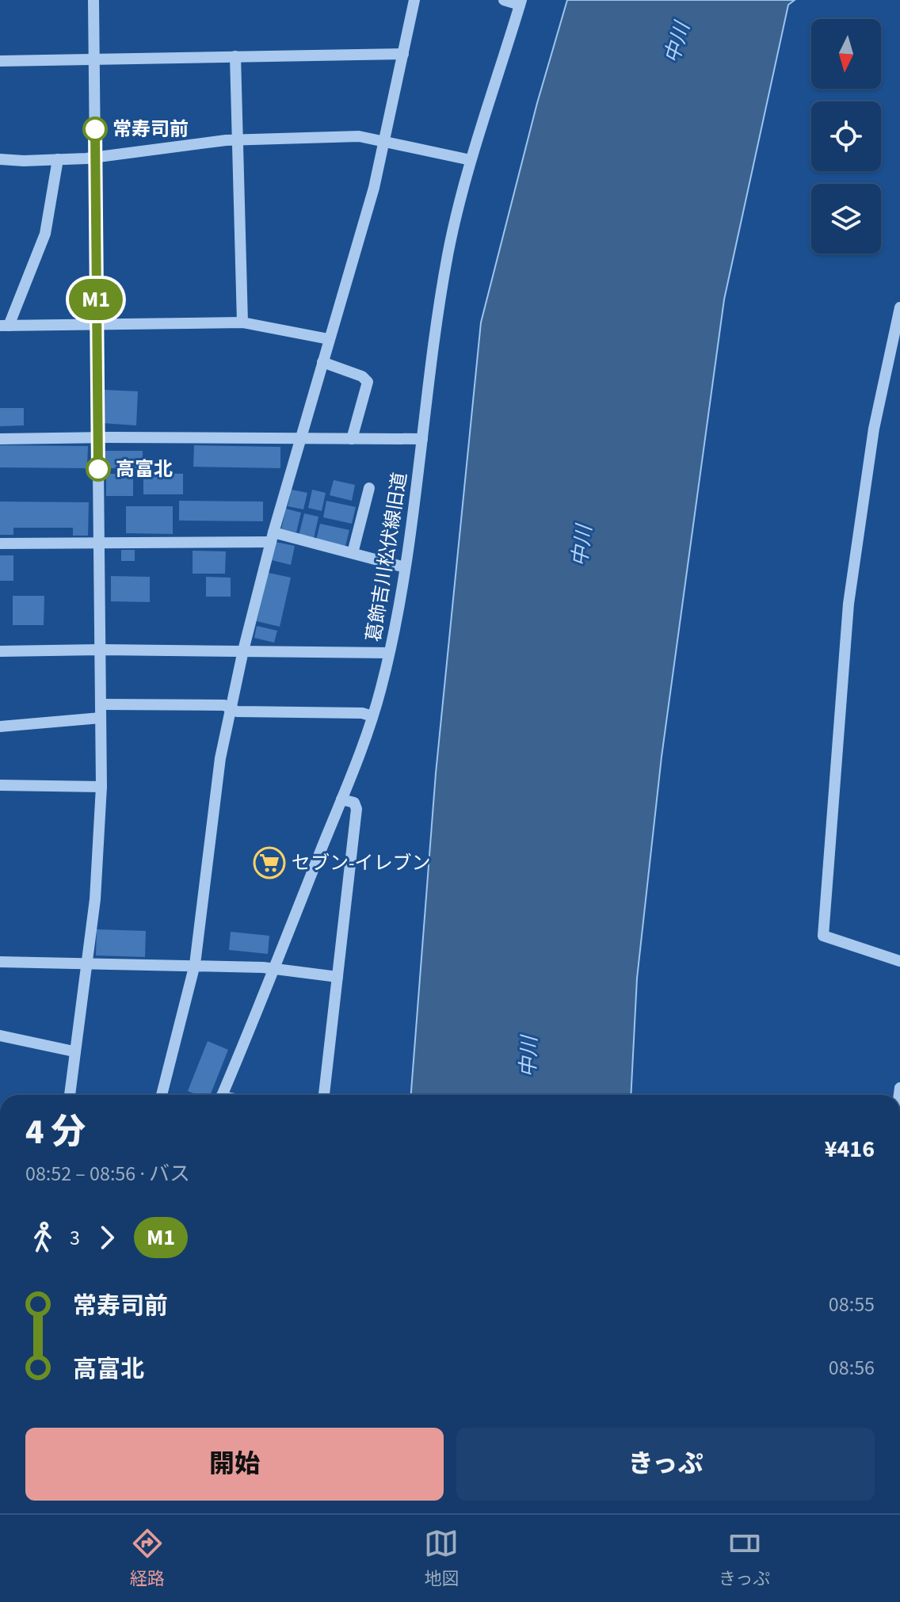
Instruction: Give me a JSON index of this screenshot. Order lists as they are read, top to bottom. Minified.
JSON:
{"streets":{"street":["葛飾吉川松伏線旧道"]},"water":["中川"],"places":{"other":["常寿司前","高富北"],"supermarket":["セブン-イレブン"]},"lines":["bus line M1"],"north":"bottom","page":{"on_map":"M1","heading":["4 分","08:52 – 08:56 · バス","¥416"],"legs":["3","M1"],"list":[{"name":"常寿司前","value":"08:55"},{"name":"高富北","value":"08:56"}],"buttons":["開始","きっぷ"],"tabs":["経路","地図","きっぷ"]}}
